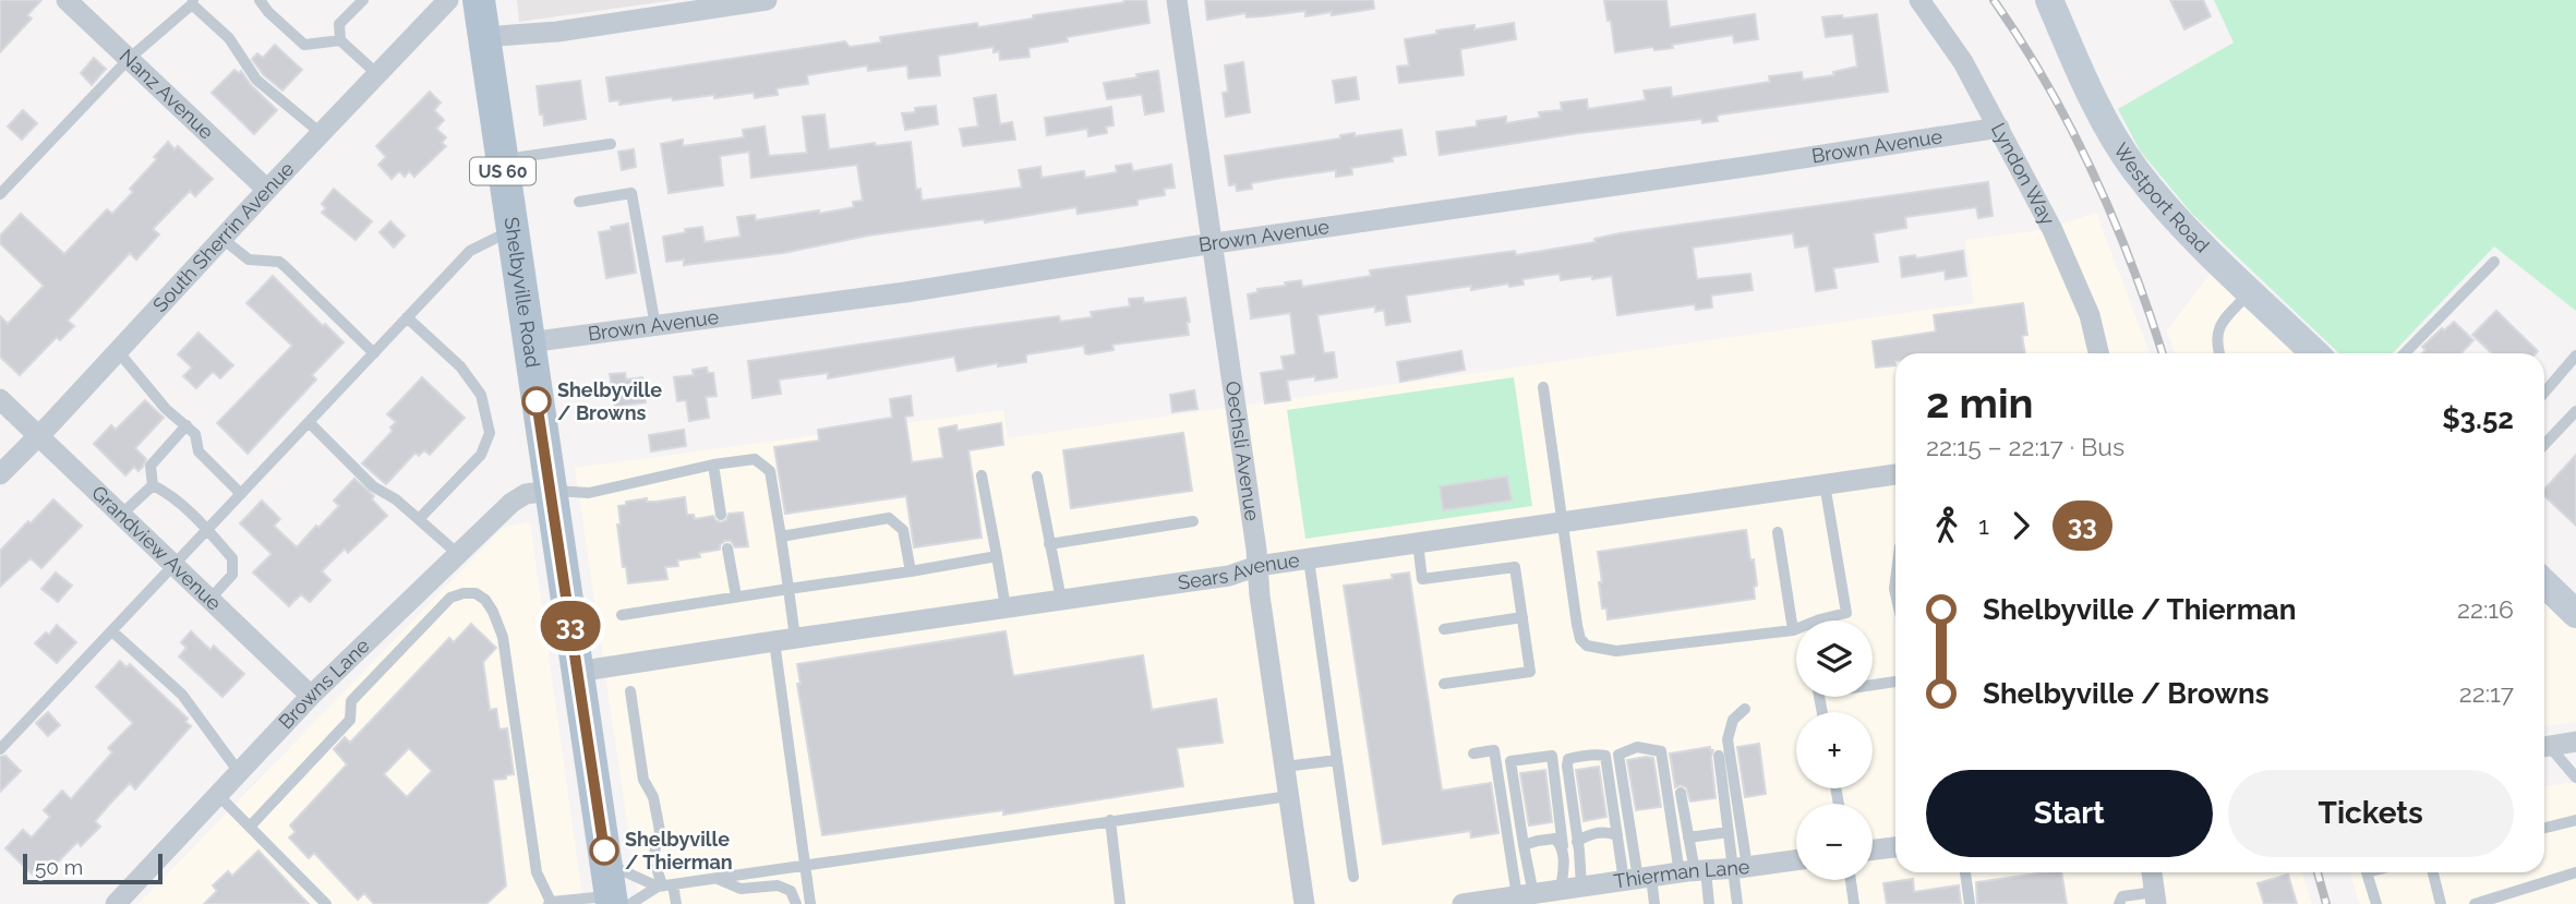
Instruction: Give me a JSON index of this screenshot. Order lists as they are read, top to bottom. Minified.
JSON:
{"streets":{"main road":["US 60","Westport Road","Shelbyville Road"],"street":["Nanz Avenue","Brown Avenue","Lyndon Way","South Sherrin Avenue","Oechsli Avenue","Grandview Avenue","Sears Avenue","Browns Lane","Thierman Lane"]},"crossings":[["Nanz Avenue","South Sherrin Avenue"],["Brown Avenue","Lyndon Way"],["Brown Avenue","Shelbyville Road"],["Brown Avenue","Oechsli Avenue"],["South Sherrin Avenue","Grandview Avenue"],["Shelbyville Road","Sears Avenue"],["Shelbyville Road","Browns Lane"],["Oechsli Avenue","Sears Avenue"],["Grandview Avenue","Browns Lane"]],"places":["Shelbyville / Browns","Shelbyville / Thierman"],"lines":["bus line 33"],"scale_bar":"50 m","page":{"on_map":"33","heading":["2 min","22:15 – 22:17 · Bus","$3.52"],"legs":["1","33"],"list":[{"name":"Shelbyville / Thierman","value":"22:16"},{"name":"Shelbyville / Browns","value":"22:17"}],"map_buttons":["+","−"],"buttons":["Start","Tickets"],"scale":"50 m"}}
